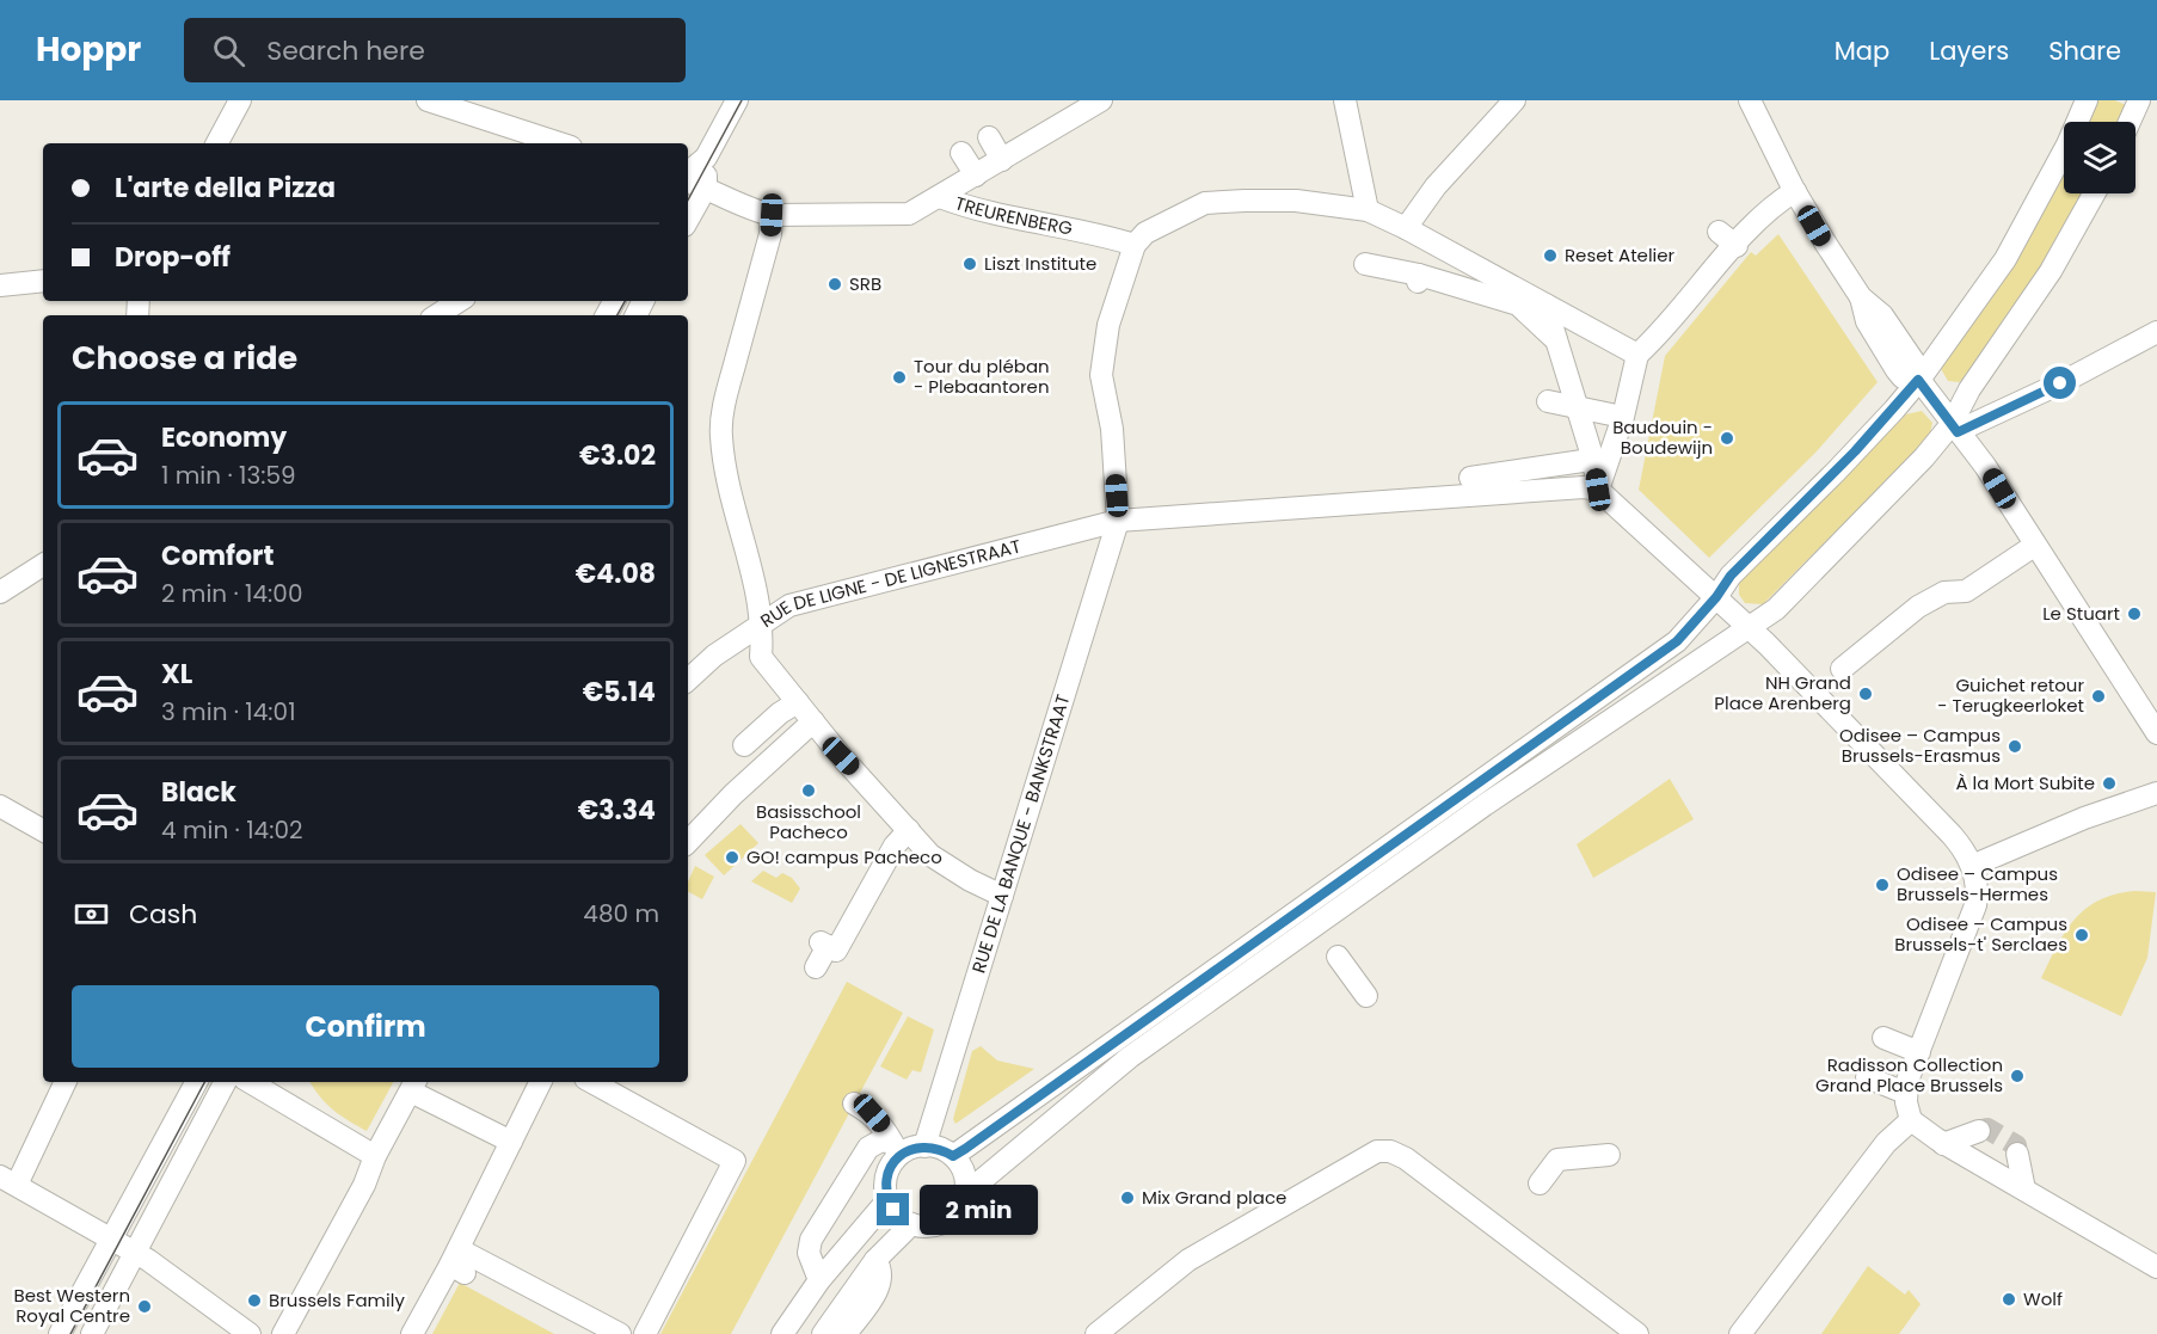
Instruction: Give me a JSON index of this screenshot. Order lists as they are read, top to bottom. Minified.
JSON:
{"streets":{"street":["TREURENBERG","RUE DE LIGNE - DE LIGNESTRAAT","RUE DE LA BANQUE - BANKSTRAAT"]},"crossings":[["RUE DE LIGNE - DE LIGNESTRAAT","RUE DE LA BANQUE - BANKSTRAAT"]],"places":["Reset Atelier","Liszt Institute","SRB","Tour du pléban - Plebaantoren","Baudouin - Boudewijn","Le Stuart","NH Grand Place Arenberg","Guichet retour - Terugkeerloket","Odisee – Campus Brussels-Erasmus","À la Mort Subite","Basisschool Pacheco","GO! campus Pacheco","Odisee – Campus Brussels-Hermes","Odisee – Campus Brussels-t' Serclaes","Radisson Collection Grand Place Brussels","Mix Grand place","Wolf","Brussels Family","Best Western Royal Centre"],"page":{"header":"Hoppr","search":"Search here","nav":["Map","Layers","Share"],"banner":["L'arte della Pizza","Drop-off"],"heading":"Choose a ride","list":[{"name":"Economy","note":"1 min · 13:59","value":"€3.02"},{"name":"Comfort","note":"2 min · 14:00","value":"€4.08"},{"name":"XL","note":"3 min · 14:01","value":"€5.14"},{"name":"Black","note":"4 min · 14:02","value":"€3.34"}],"pay":["Cash","480 m"],"buttons":"Confirm","bubble":"2 min"}}
